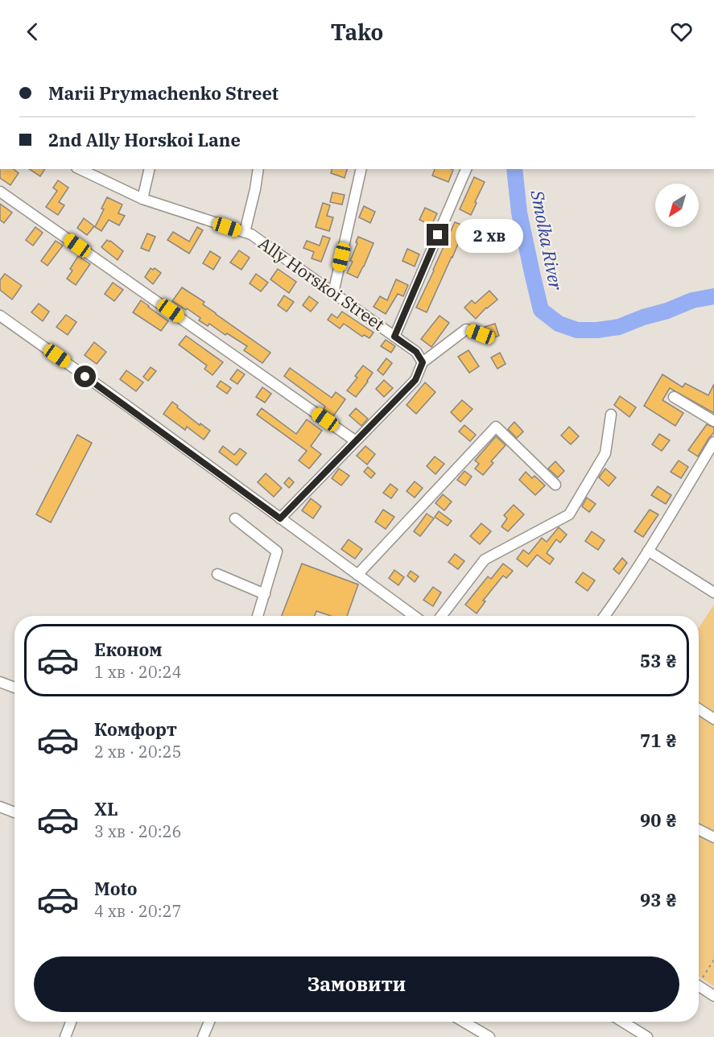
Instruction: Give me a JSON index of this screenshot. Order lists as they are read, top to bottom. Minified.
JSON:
{"streets":{"street":["Ally Horskoi Street"]},"water":["Smolka River"],"north":"bottom left","page":{"header":"Tako","banner":["Marii Prymachenko Street","2nd Ally Horskoi Lane"],"bubble":"2 хв","list":[{"name":"Економ","note":"1 хв · 20:24","value":"53 ₴"},{"name":"Комфорт","note":"2 хв · 20:25","value":"71 ₴"},{"name":"XL","note":"3 хв · 20:26","value":"90 ₴"},{"name":"Moto","note":"4 хв · 20:27","value":"93 ₴"}],"buttons":"Замовити"}}
